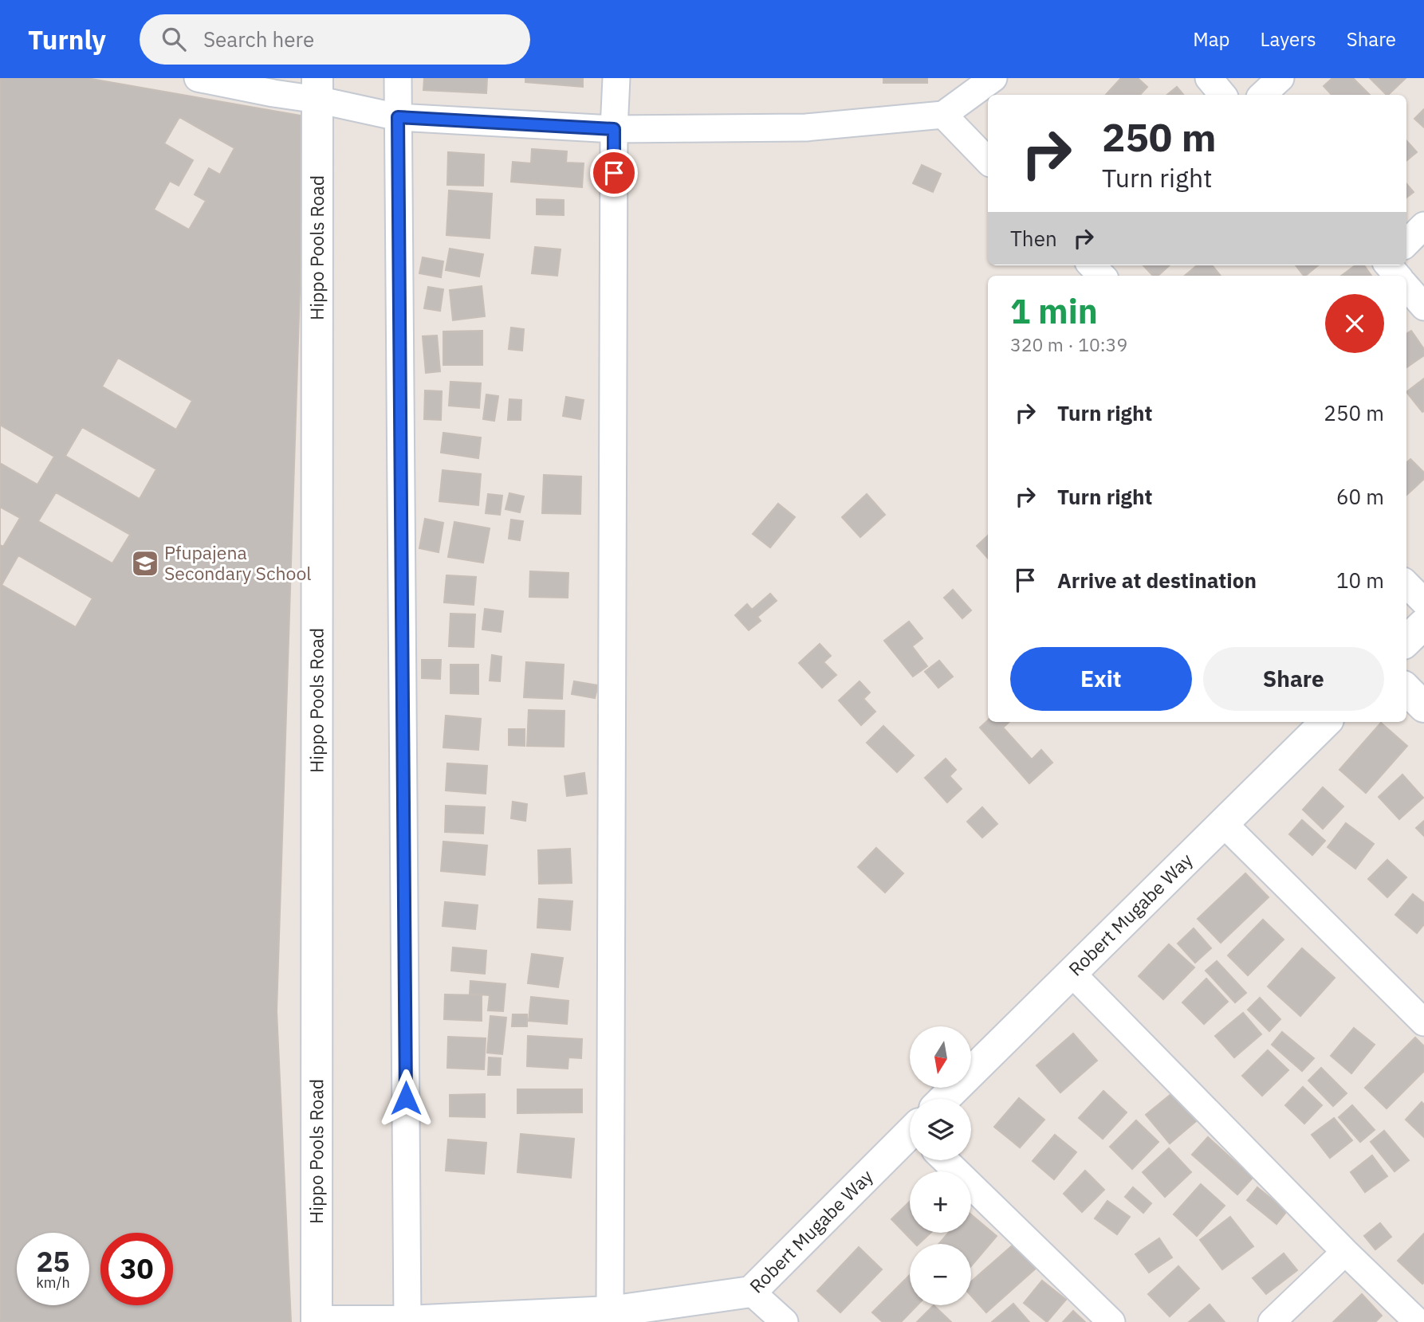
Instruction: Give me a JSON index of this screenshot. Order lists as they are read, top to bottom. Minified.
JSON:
{"streets":{"street":["Hippo Pools Road","Robert Mugabe Way"]},"crossings":[["Hippo Pools Road","Robert Mugabe Way"]],"places":{"school or university":["Pfupajena Secondary School"]},"north":"bottom","page":{"header":"Turnly","search":"Search here","nav":["Map","Layers","Share"],"turn":["250 m","Turn right"],"then":"Then","heading":["1 min","320 m · 10:39"],"list":[{"name":"Turn right","value":"250 m"},{"name":"Turn right","value":"60 m"},{"name":"Arrive at destination","value":"10 m"}],"buttons":["Exit","Share"],"map_buttons":["+","−"],"speed":"25 km/h","limit":"30"}}
